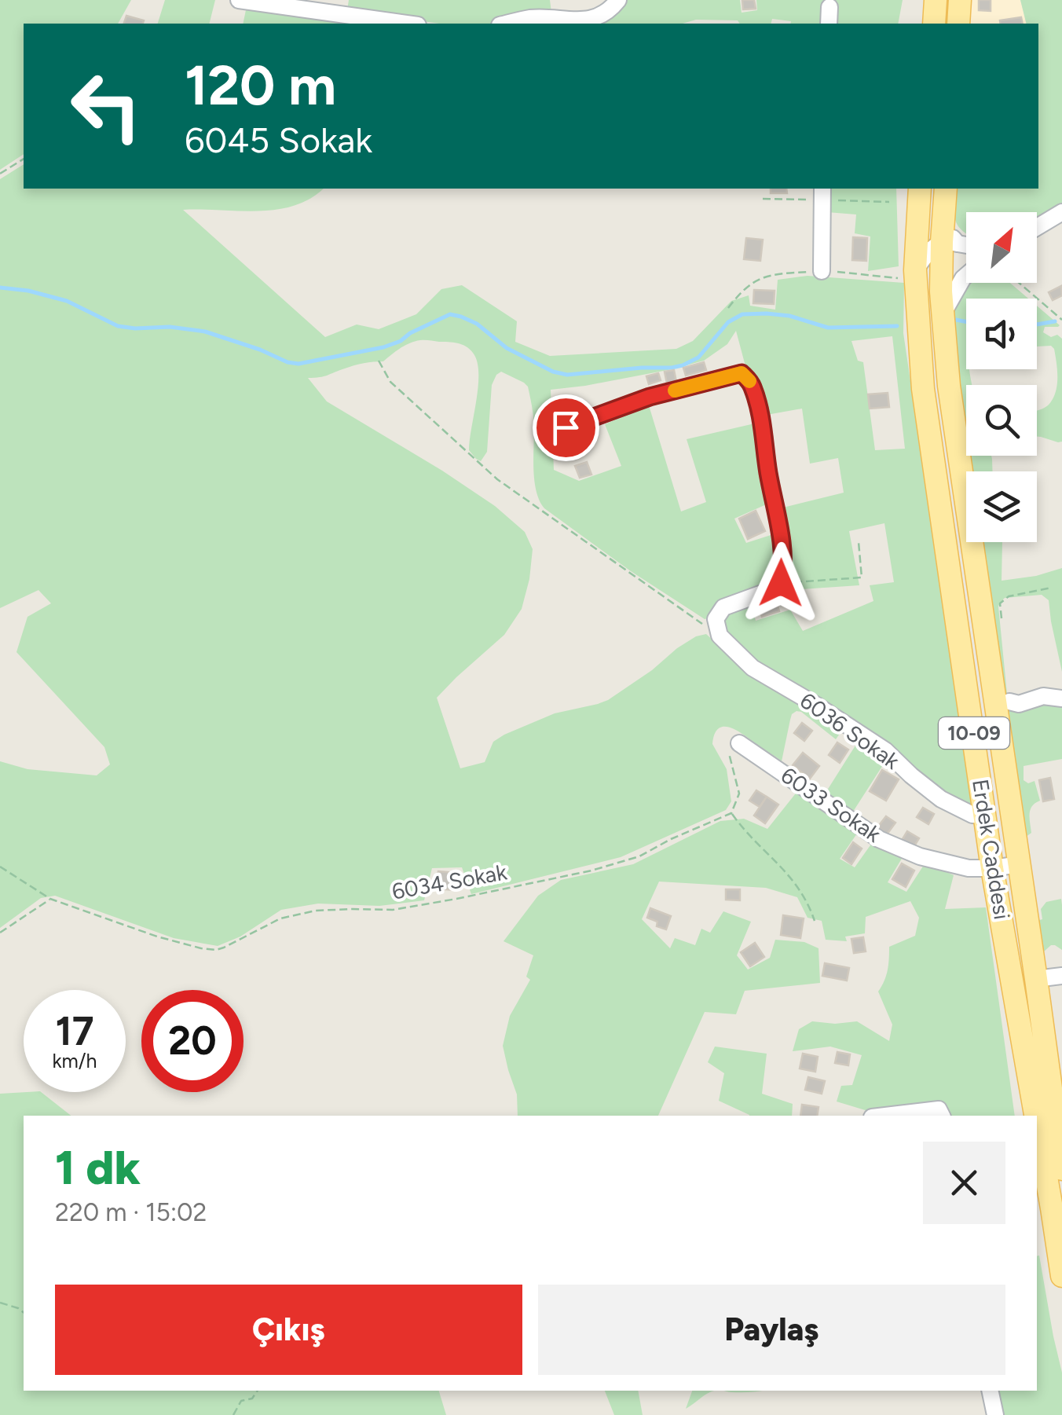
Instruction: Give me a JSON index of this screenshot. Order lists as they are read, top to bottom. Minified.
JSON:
{"streets":{"main road":["10-09","Erdek Caddesi"],"lane":["6036 Sokak","6033 Sokak"],"path":["6034 Sokak"]},"crossings":[["6036 Sokak","Erdek Caddesi"],["6033 Sokak","Erdek Caddesi"]],"north":"top right","page":{"turn":["120 m","6045 Sokak"],"speed":"17 km/h","limit":"20","heading":["1 dk","220 m · 15:02"],"buttons":["Çıkış","Paylaş"]}}
